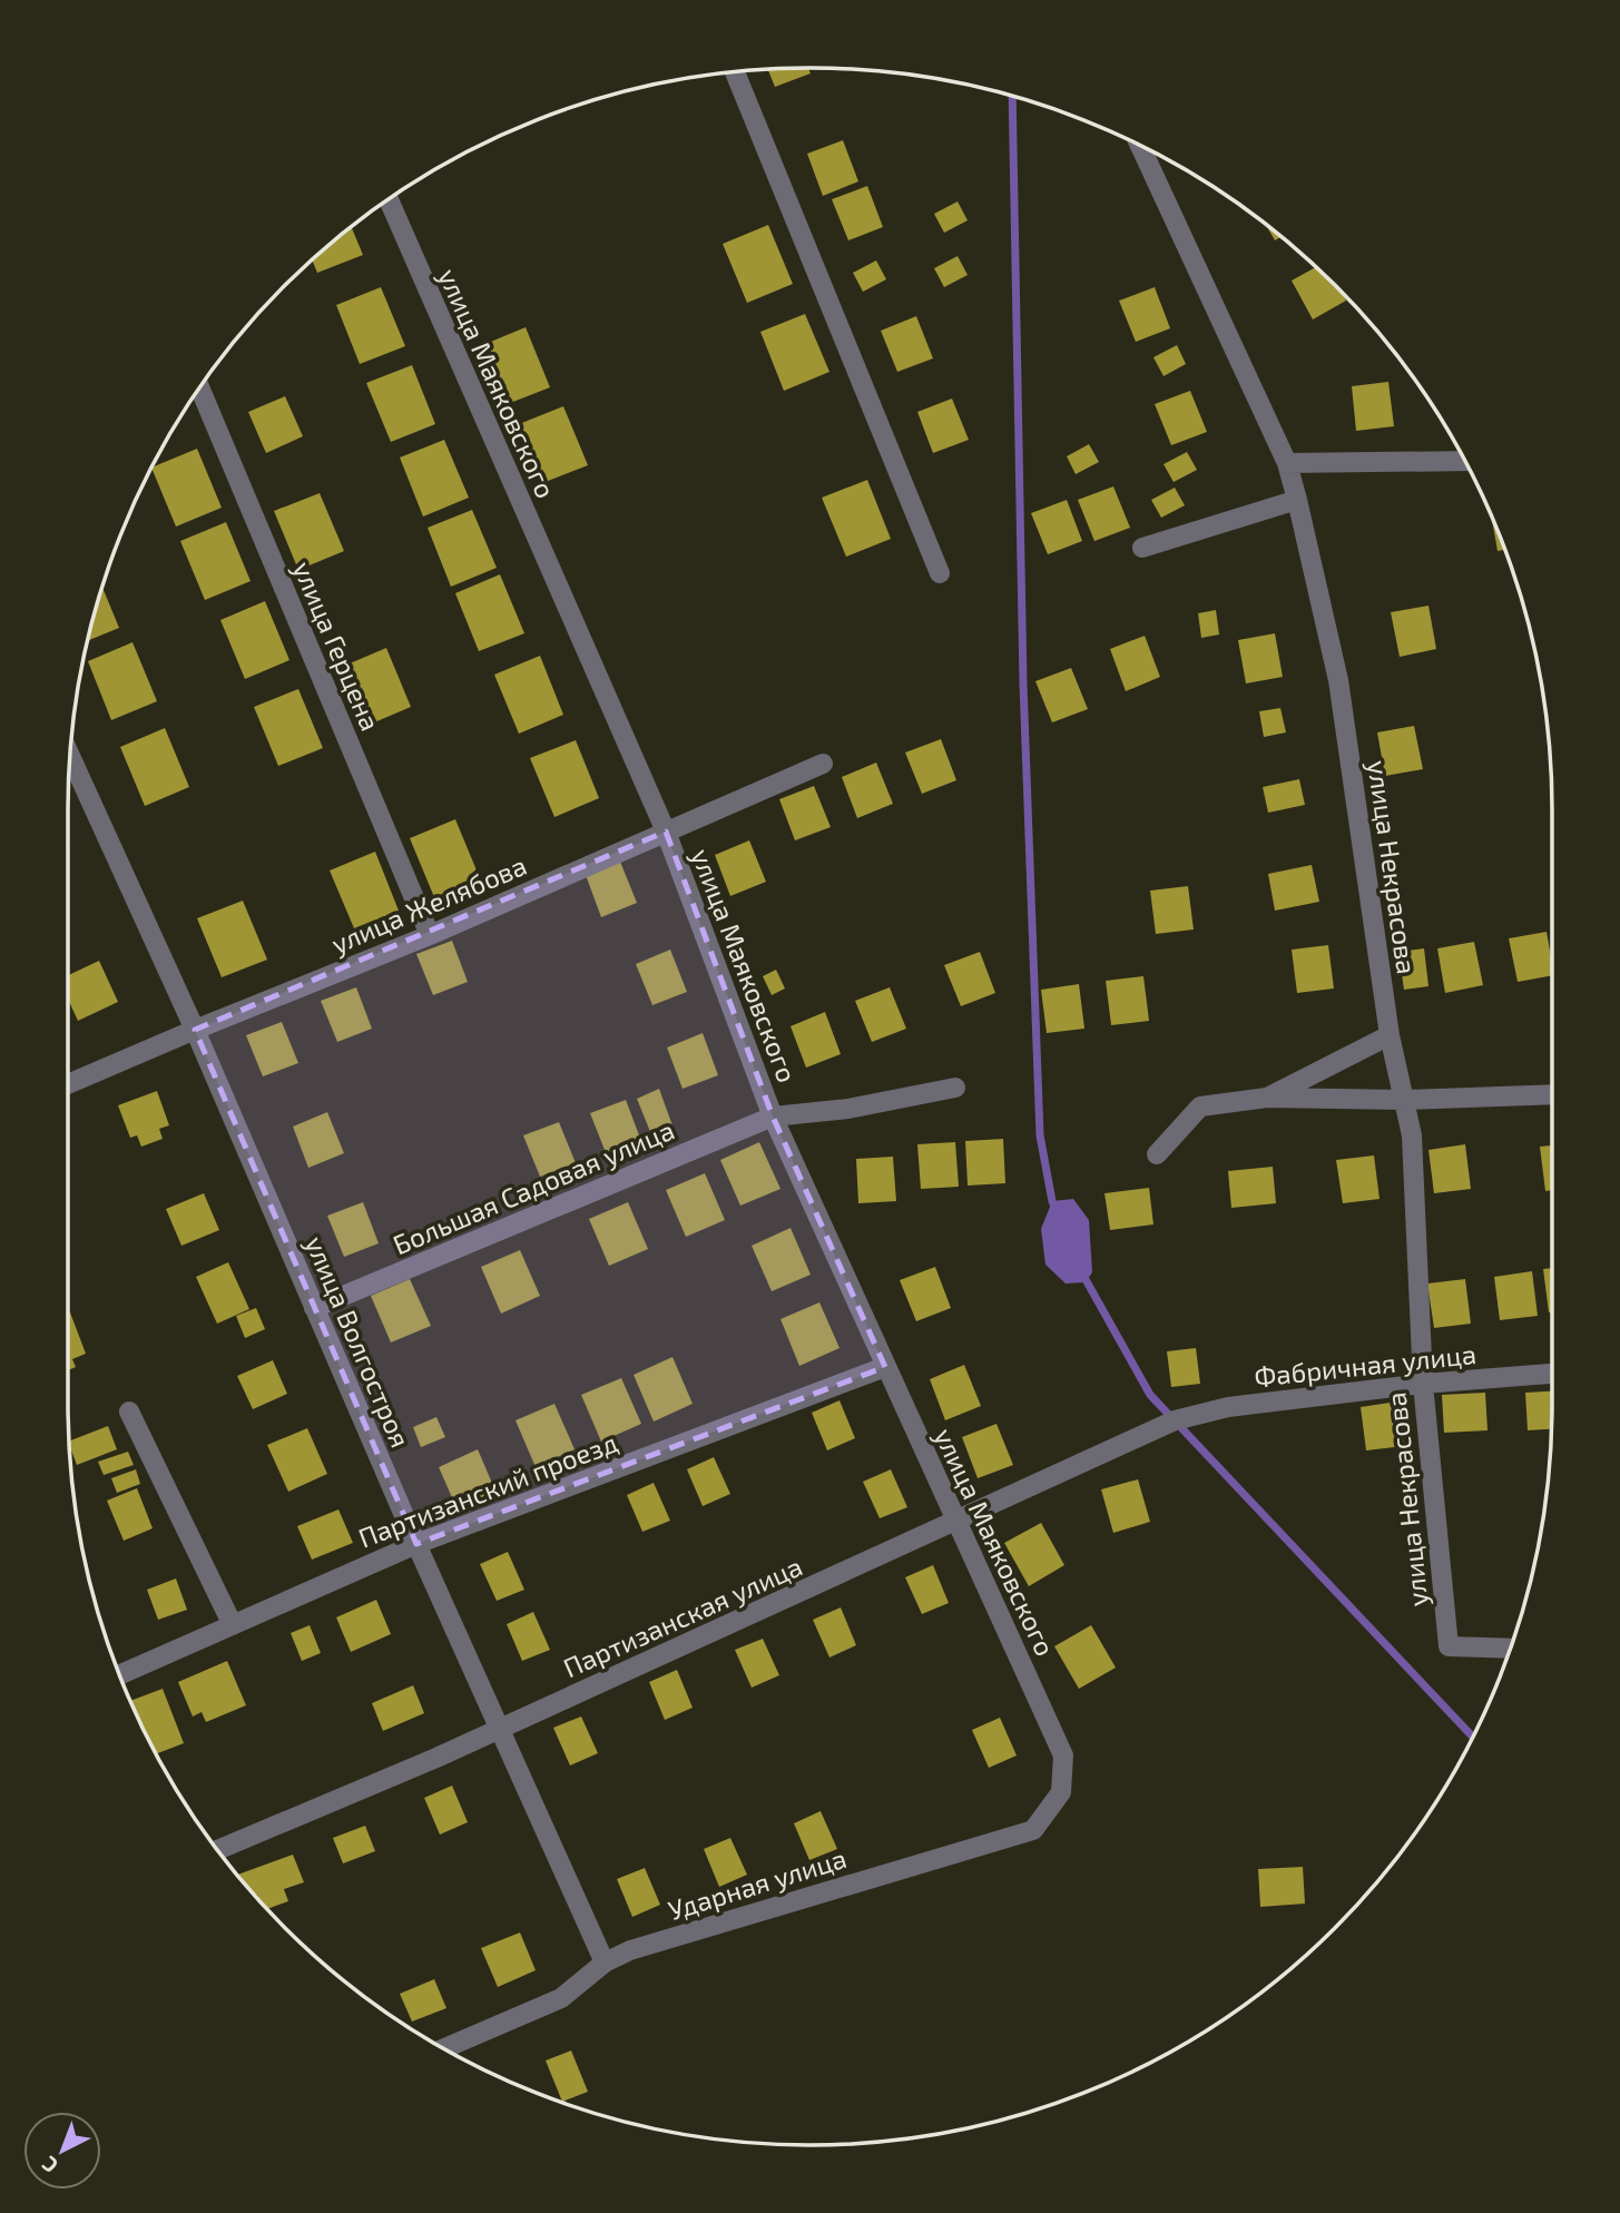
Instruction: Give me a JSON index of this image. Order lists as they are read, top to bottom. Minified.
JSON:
{"streets":{"street":["улица Маяковского","улица Герцена","улица Некрасова","улица Желябова","Большая Садовая улица","улица Волгостроя","Фабричная улица","Партизанский проезд","Партизанская улица","Ударная улица"]},"crossings":[["улица Маяковского","улица Желябова"],["улица Маяковского","Большая Садовая улица"],["улица Маяковского","Партизанский проезд"],["улица Маяковского","Партизанская улица"],["улица Маяковского","Ударная улица"],["улица Герцена","улица Желябова"],["улица Некрасова","Фабричная улица"],["улица Желябова","улица Волгостроя"],["Большая Садовая улица","улица Волгостроя"],["улица Волгостроя","Партизанский проезд"],["улица Волгостроя","Партизанская улица"],["улица Волгостроя","Ударная улица"],["Фабричная улица","Партизанская улица"]],"north":"bottom left"}
